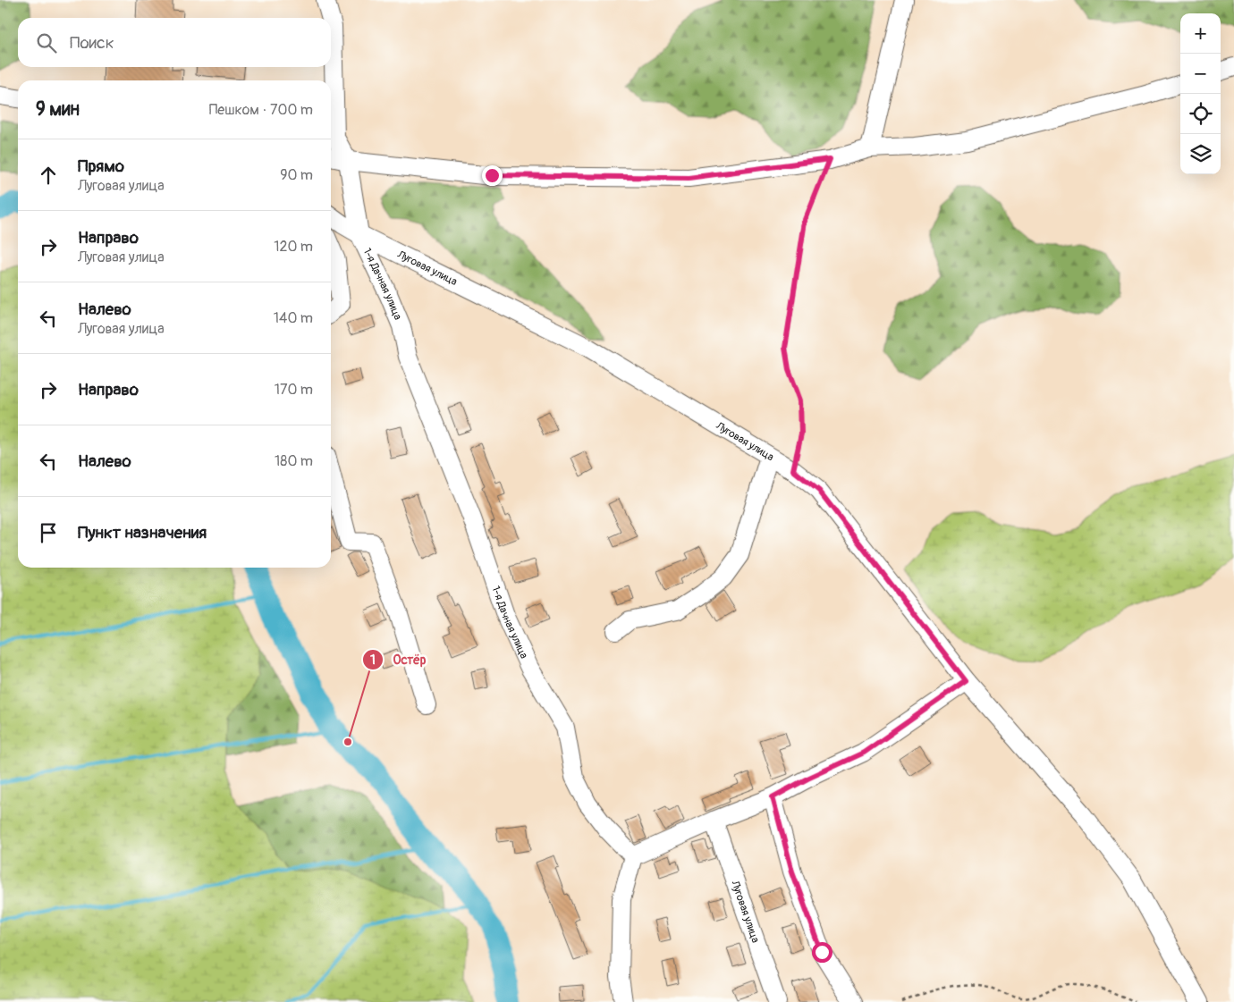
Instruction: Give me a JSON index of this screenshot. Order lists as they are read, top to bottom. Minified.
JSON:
{"streets":{"street":["Луговая улица","1-я Дачная улица"]},"crossings":[["Луговая улица","1-я Дачная улица"]],"places":["Остёр"],"page":{"map_buttons":["+","−"],"search":"Поиск","heading":["9 мин","Пешком · 700 m"],"list":[["Прямо","Луговая улица","90 m"],["Направо","Луговая улица","120 m"],["Налево","Луговая улица","140 m"],["Направо","170 m"],["Налево","180 m"],"Пункт назначения"]}}
